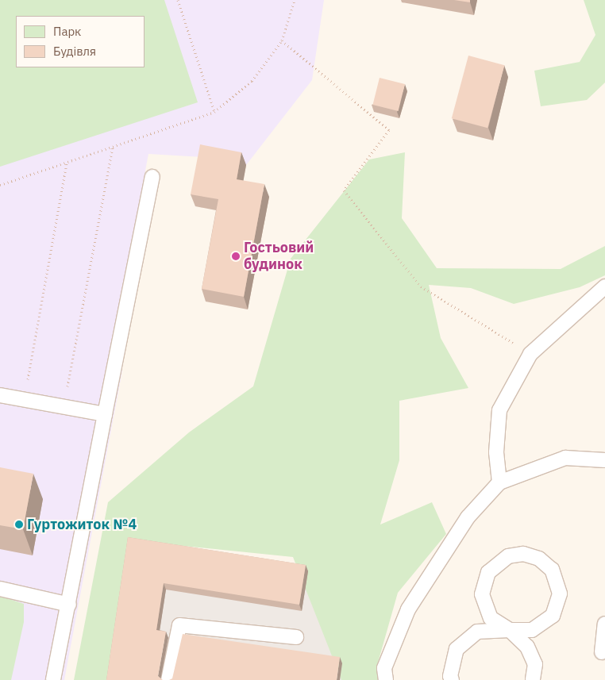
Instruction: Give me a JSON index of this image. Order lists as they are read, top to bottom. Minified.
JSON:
{"places":["Гостьовий будинок","Гуртожиток №4"],"legend":["Парк","Будівля"]}
